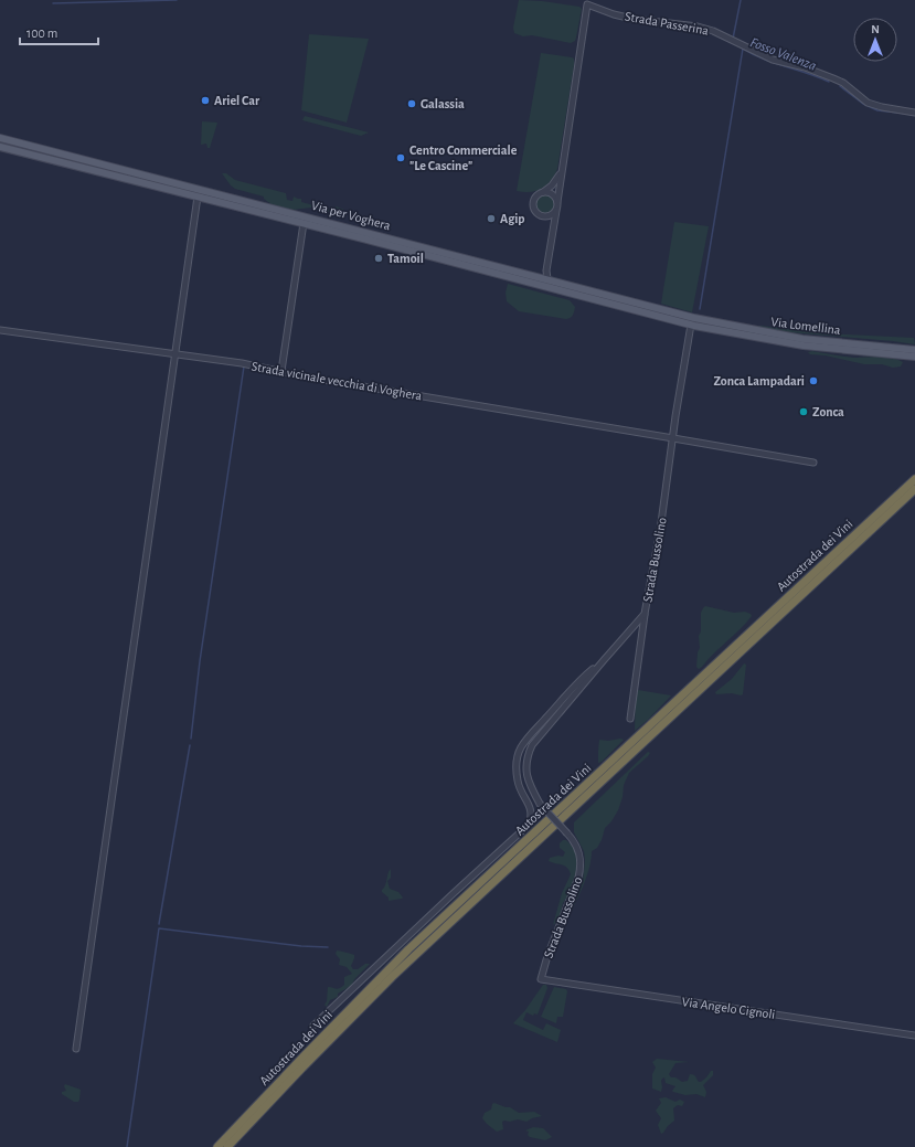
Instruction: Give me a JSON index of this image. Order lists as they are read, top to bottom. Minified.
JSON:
{"streets":{"highway":["Autostrada dei Vini"],"main road":["Via per Voghera","Via Lomellina"],"street":["Strada Passerina","Strada vicinale vecchia di Voghera","Strada Bussolino","Via Angelo Cignoli"]},"crossings":[["Via per Voghera","Via Lomellina"],["Via per Voghera","Strada Bussolino"],["Via Lomellina","Strada Bussolino"],["Strada vicinale vecchia di Voghera","Strada Bussolino"],["Strada Bussolino","Via Angelo Cignoli"]],"water":["Fosso Valenza"],"places":["Ariel Car","Galassia","Centro Commerciale \"Le Cascine\"","Agip","Tamoil","Zonca Lampadari","Zonca"],"scale_bar":"100 m","north":"top"}
